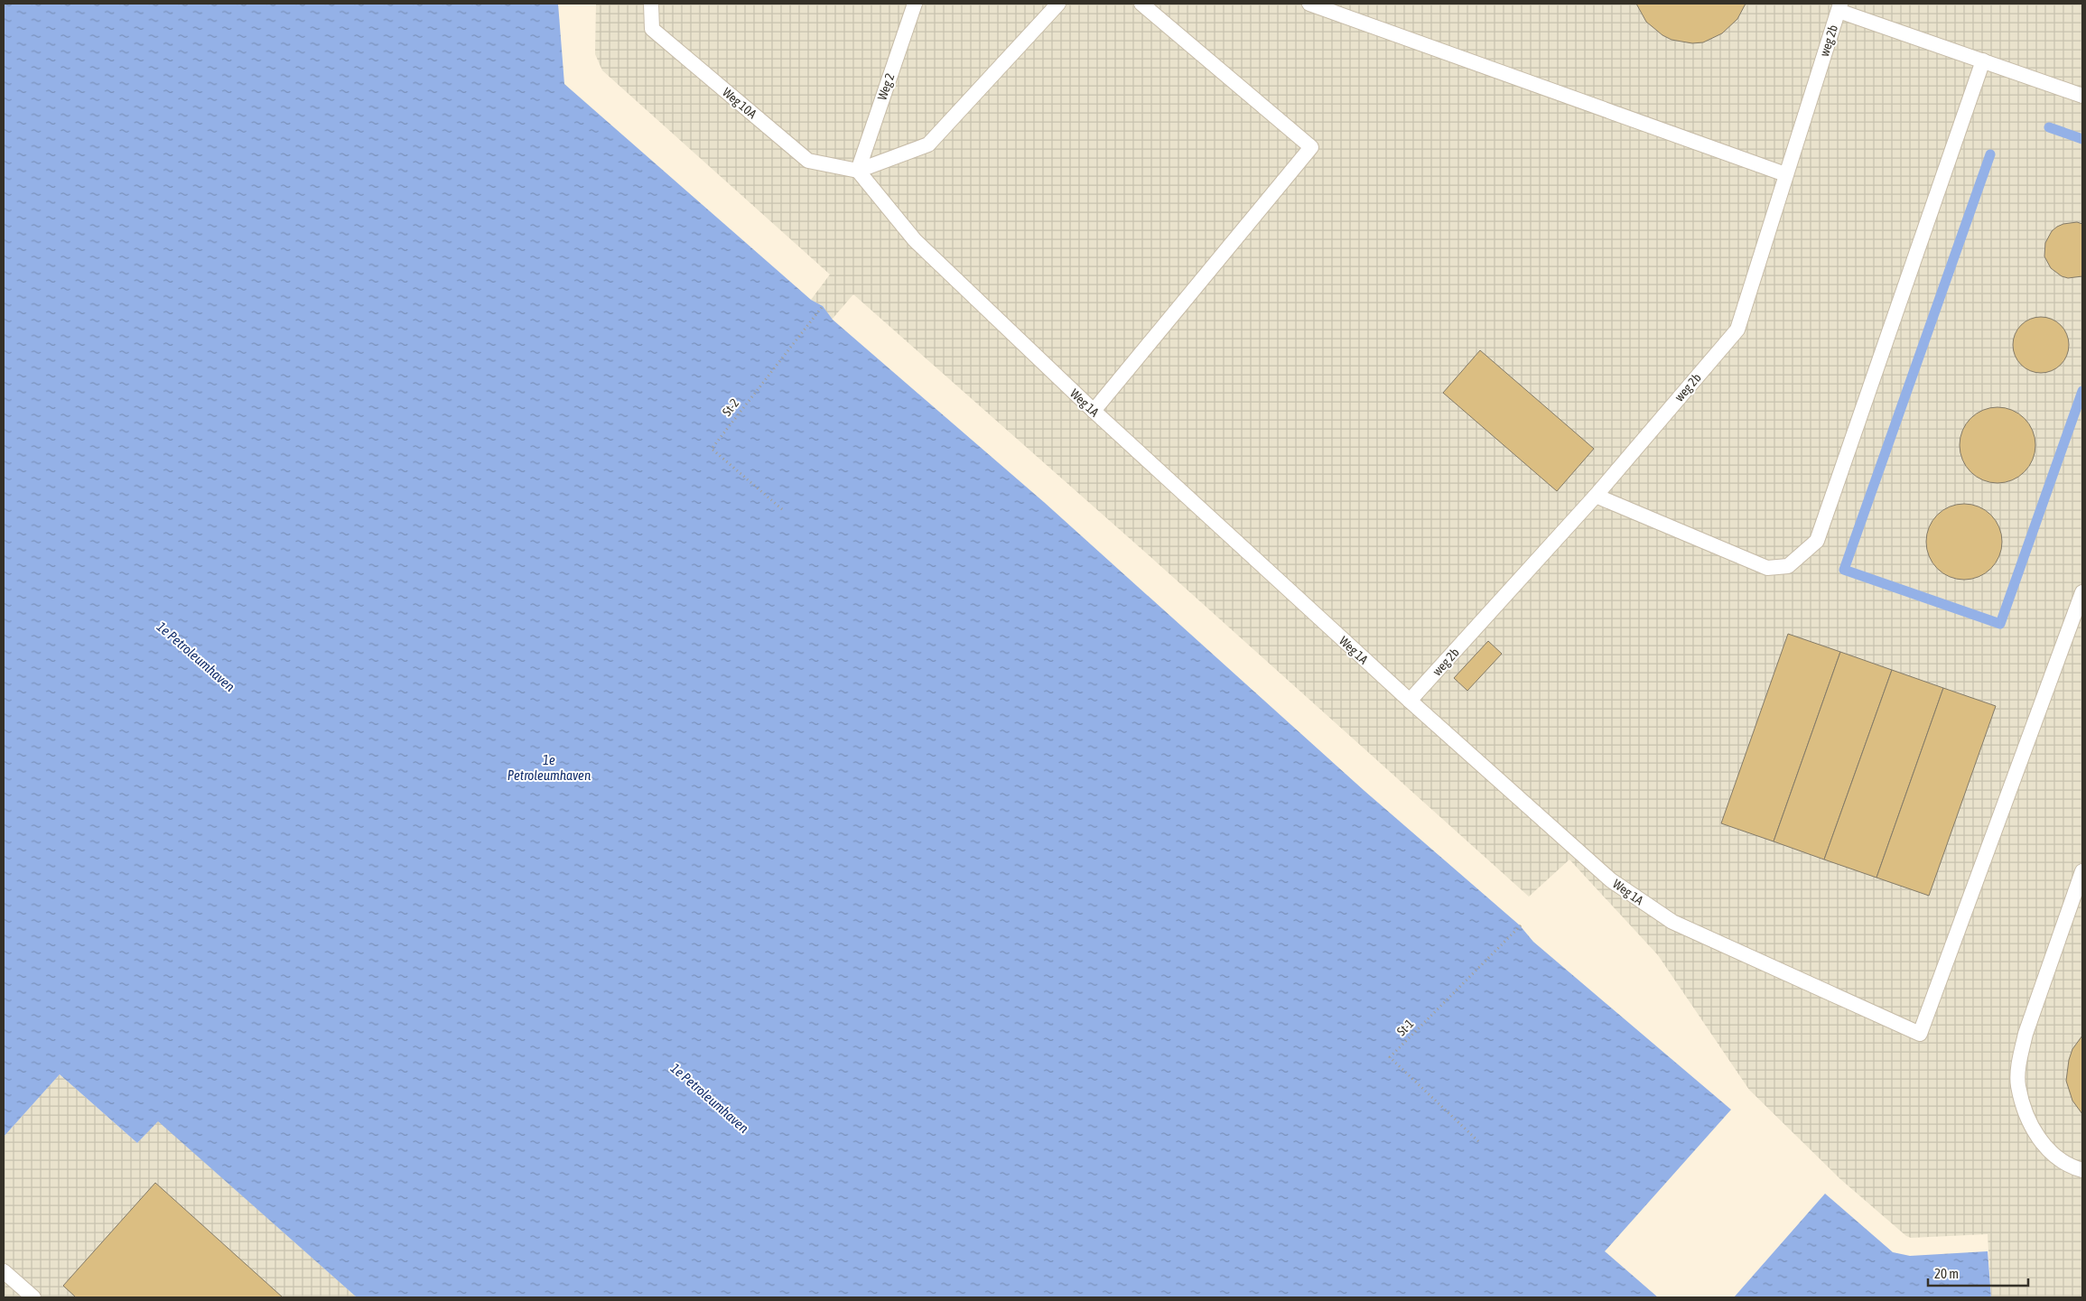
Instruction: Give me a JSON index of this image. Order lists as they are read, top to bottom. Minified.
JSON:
{"streets":{"lane":["weg 2b","Weg 2","Weg 10A","Weg 1A"],"path":["St-2","St-1"]},"crossings":[["weg 2b","Weg 1A"],["Weg 2","Weg 10A"],["Weg 2","Weg 1A"],["Weg 10A","Weg 1A"]],"water":["1e Petroleumhaven"],"scale_bar":"20 m"}
